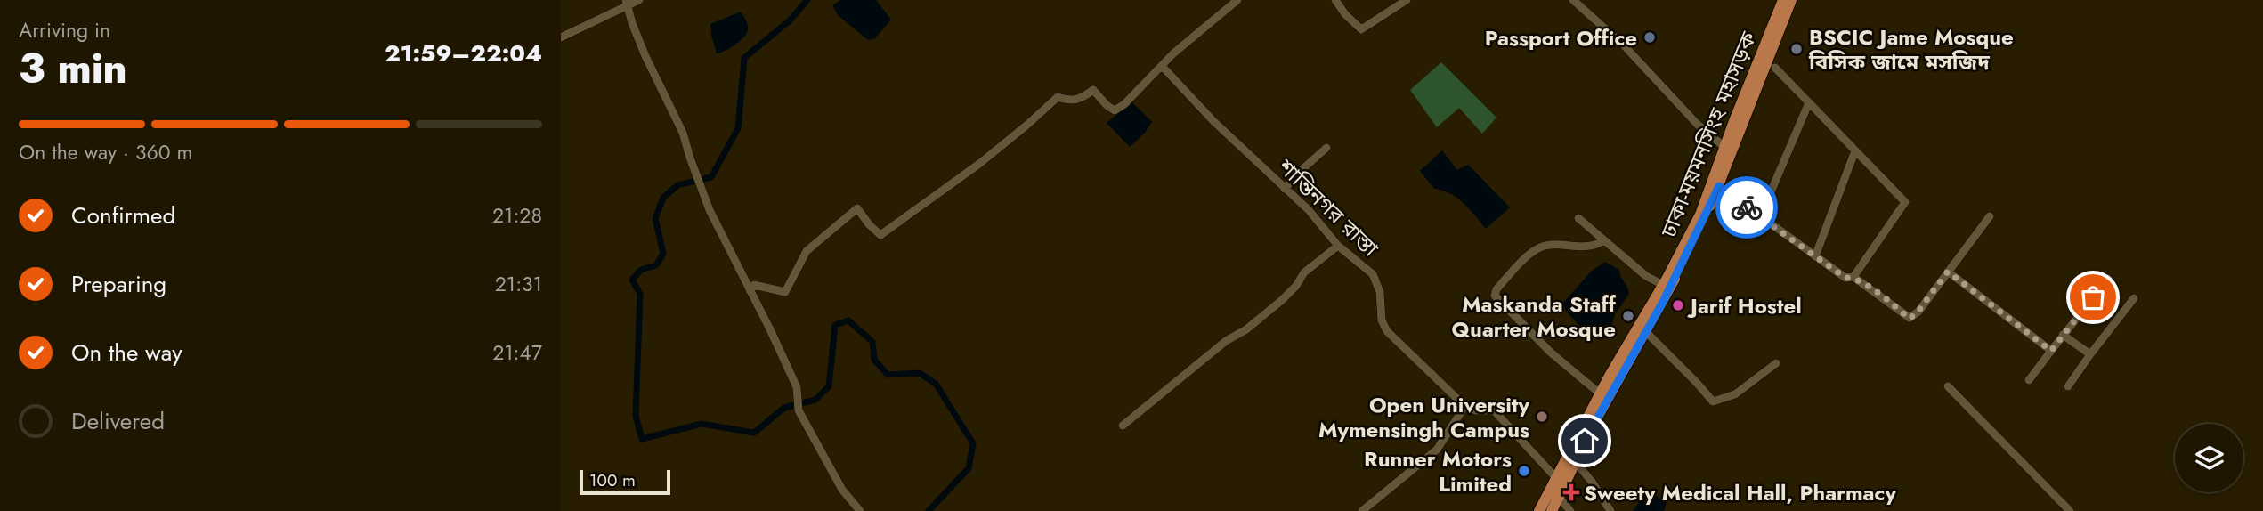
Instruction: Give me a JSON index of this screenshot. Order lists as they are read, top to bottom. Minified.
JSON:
{"streets":{"main road":["ঢাকা-ময়মনসিংহ মহাসড়ক"],"street":["শান্তিনগর রাস্তা"]},"crossings":[["ঢাকা-ময়মনসিংহ মহাসড়ক","শান্তিনগর রাস্তা"]],"places":{"other":["Passport Office","BSCIC Jame Mosque বিসিক জামে মসজিদ","Jarif Hostel","Maskanda Staff Quarter Mosque","Open University Mymensingh Campus","Runner Motors Limited"],"health":["Sweety Medical Hall, Pharmacy"]},"scale_bar":"100 m","page":{"heading":["3 min","Arriving in","21:59–22:04"],"bar":"On the way · 360 m","list":[["Confirmed","21:28"],["Preparing","21:31"],["On the way","21:47"],"Delivered"],"scale":"100 m"}}
